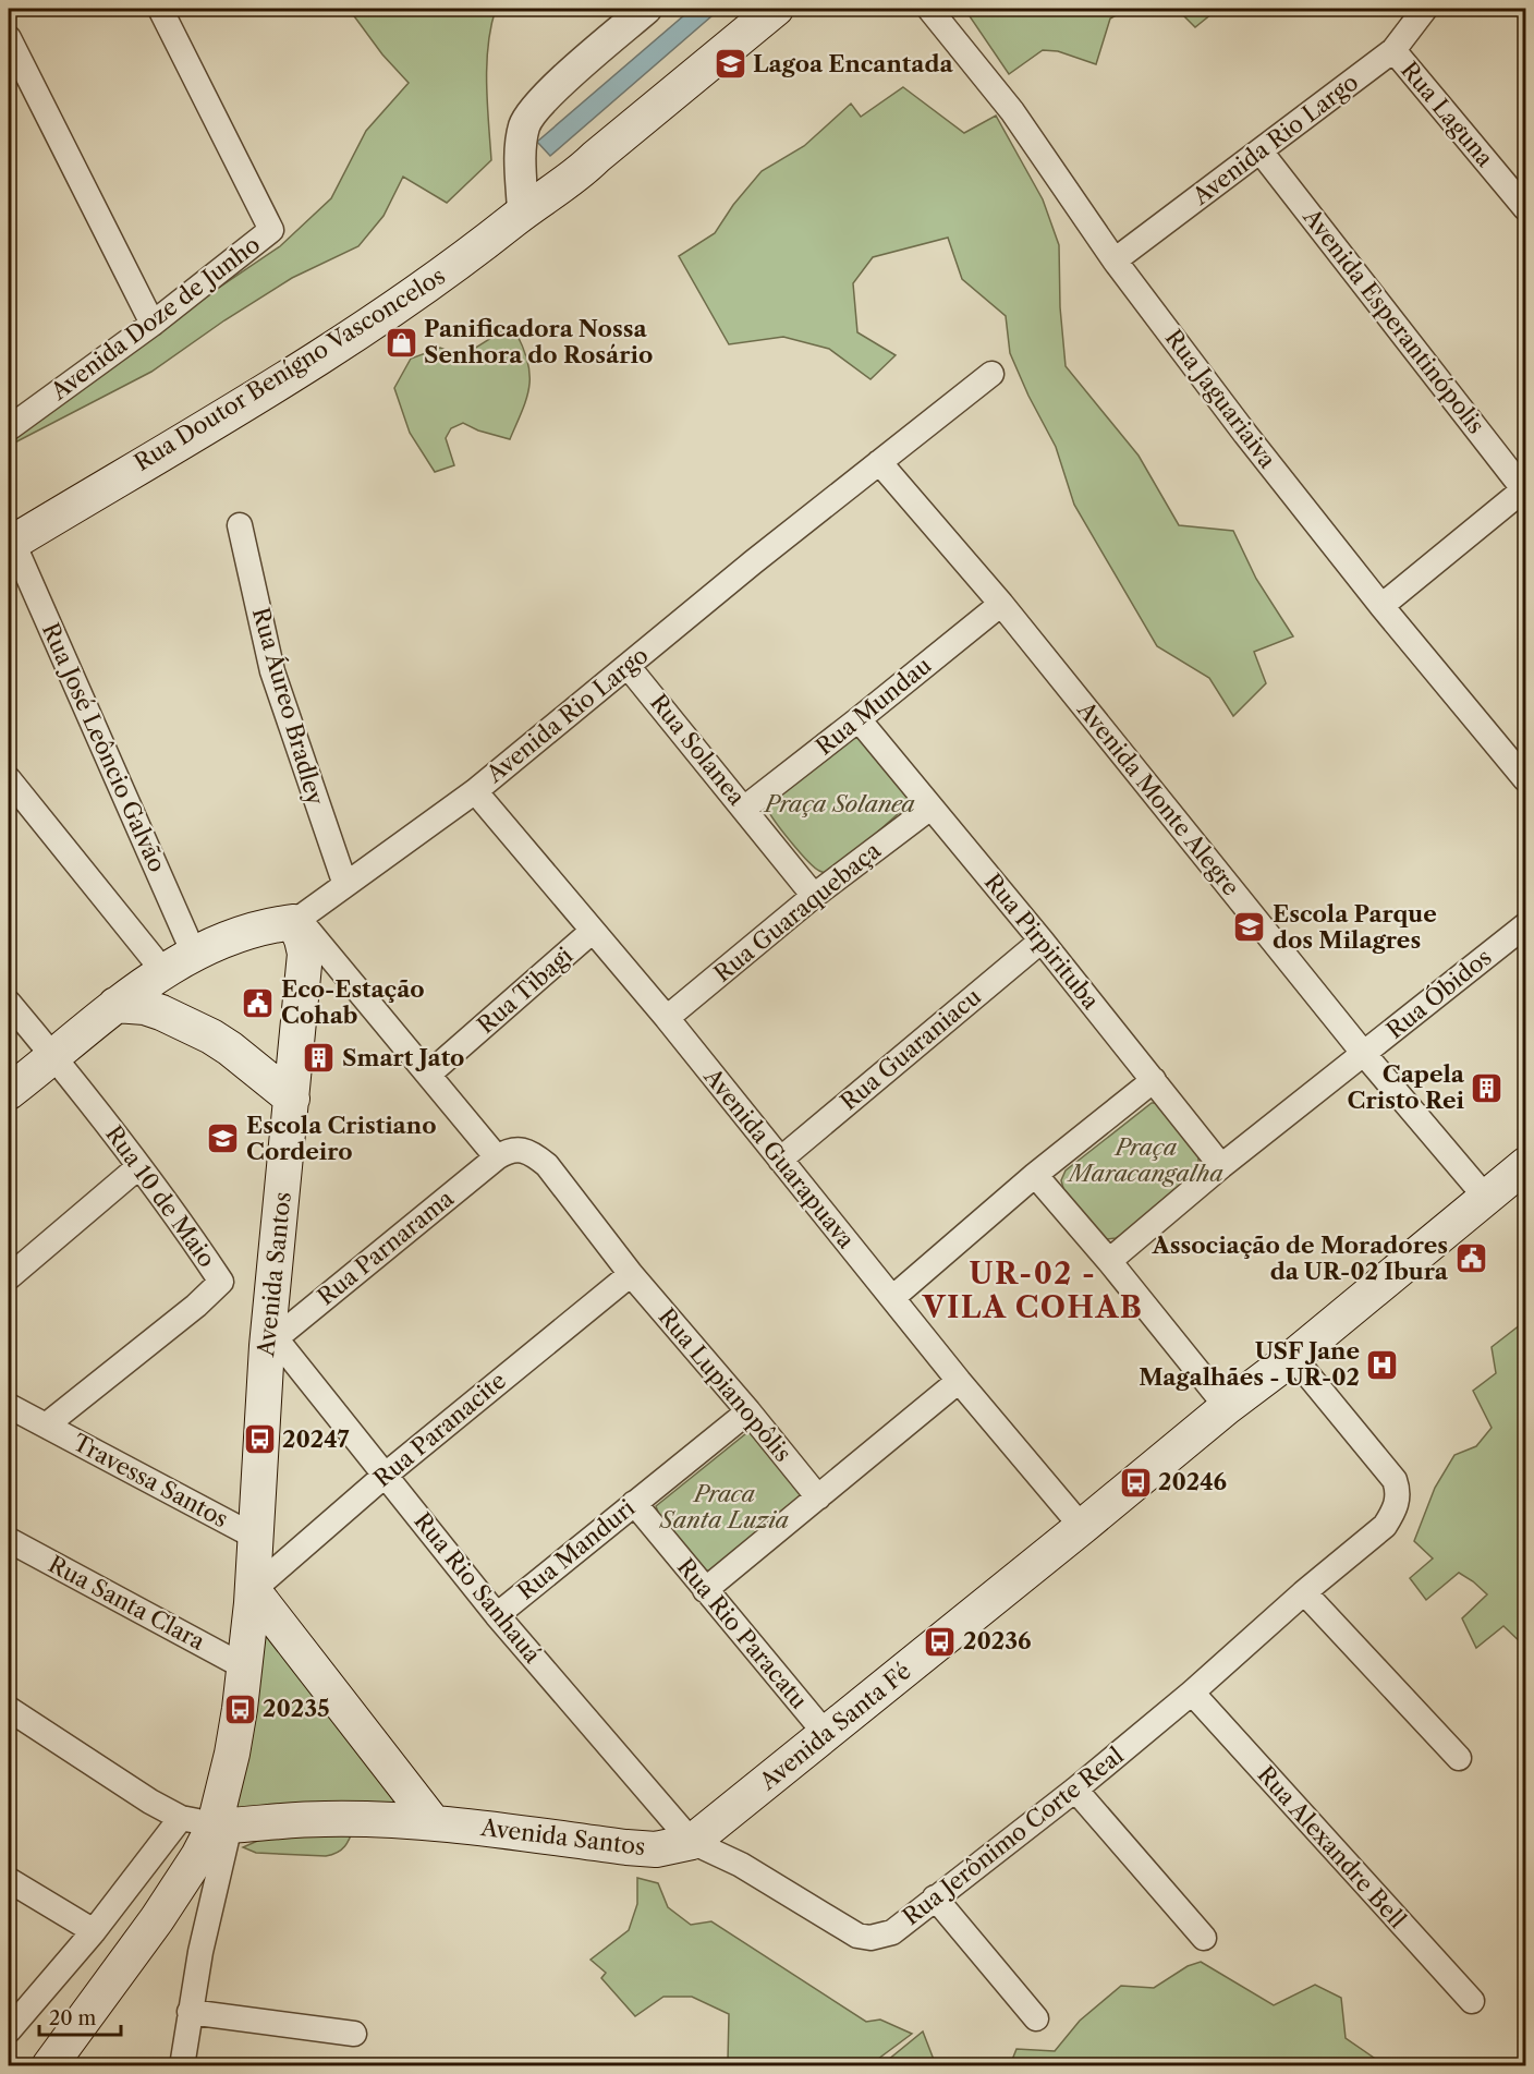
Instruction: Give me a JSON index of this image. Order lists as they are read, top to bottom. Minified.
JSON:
{"streets":{"main road":["Avenida Rio Largo","Rua Doutor Benígno Vasconcelos","Avenida Santos","Avenida Santa Fé"],"street":["Rua Laguna","Avenida Doze de Junho","Avenida Esperantinópolis","Rua Jaguariaiva","Rua Áureo Bradley","Rua Mundau","Rua José Leôncio Galvão","Rua Solanea","Avenida Monte Alegre","Rua Guaraquebaça","Rua Pirpirituba","Rua Tibagi","Rua Óbidos","Rua Guaraniacu","Avenida Guarapuava","Rua 10 de Maio","Rua Parnarama","Rua Lupianopôlis","Rua Paranacite","Travessa Santos","Rua Manduri","Rua Rio Sanhauá","Rua Santa Clara","Rua Rio Paracatu","Rua Jerônimo Corte Real","Rua Alexandre Bell"]},"crossings":[["Rua Laguna","Avenida Rio Largo"],["Avenida Rio Largo","Avenida Esperantinópolis"],["Avenida Rio Largo","Rua Jaguariaiva"],["Avenida Rio Largo","Rua Áureo Bradley"],["Avenida Rio Largo","Rua José Leôncio Galvão"],["Avenida Rio Largo","Rua Solanea"],["Avenida Rio Largo","Avenida Monte Alegre"],["Avenida Rio Largo","Avenida Guarapuava"],["Avenida Rio Largo","Rua 10 de Maio"],["Avenida Rio Largo","Avenida Santos"],["Rua Doutor Benígno Vasconcelos","Rua José Leôncio Galvão"],["Rua Mundau","Rua Solanea"],["Rua Mundau","Avenida Monte Alegre"],["Rua Mundau","Rua Pirpirituba"],["Rua Solanea","Rua Guaraquebaça"],["Avenida Monte Alegre","Rua Óbidos"],["Avenida Monte Alegre","Avenida Santa Fé"],["Rua Guaraquebaça","Rua Pirpirituba"],["Rua Guaraquebaça","Avenida Guarapuava"],["Rua Pirpirituba","Rua Óbidos"],["Rua Pirpirituba","Rua Guaraniacu"],["Rua Tibagi","Avenida Guarapuava"],["Rua Guaraniacu","Avenida Guarapuava"],["Avenida Guarapuava","Avenida Santa Fé"],["Rua 10 de Maio","Travessa Santos"],["Rua Parnarama","Avenida Santos"],["Rua Parnarama","Rua Lupianopôlis"],["Rua Parnarama","Rua Rio Sanhauá"],["Avenida Santos","Rua Paranacite"],["Avenida Santos","Travessa Santos"],["Avenida Santos","Rua Rio Sanhauá"],["Avenida Santos","Rua Santa Clara"],["Avenida Santos","Avenida Santa Fé"],["Avenida Santos","Rua Jerônimo Corte Real"],["Rua Lupianopôlis","Rua Paranacite"],["Rua Lupianopôlis","Rua Manduri"],["Rua Paranacite","Rua Rio Sanhauá"],["Rua Manduri","Rua Rio Sanhauá"],["Rua Manduri","Rua Rio Paracatu"],["Rua Rio Sanhauá","Avenida Santa Fé"],["Rua Rio Sanhauá","Rua Jerônimo Corte Real"],["Rua Rio Paracatu","Avenida Santa Fé"],["Avenida Santa Fé","Rua Jerônimo Corte Real"],["Rua Jerônimo Corte Real","Rua Alexandre Bell"]],"districts":["UR-02 - VILA COHAB"],"parks":["Praça Solanea","Praça Maracangalha","Praca Santa Luzia"],"places":{"school or university":["Lagoa Encantada","Escola Parque dos Milagres","Escola Cristiano Cordeiro"],"shop":["Panificadora Nossa Senhora do Rosário"],"public building":["Eco-Estação Cohab","Associação de Moradores da UR-02 Ibura"],"building":["Smart Jato","Capela Cristo Rei"],"hospital":["USF Jane Magalhães - UR-02"],"bus stop":["20247","20246","20236","20235"]},"scale_bar":"20 m"}
